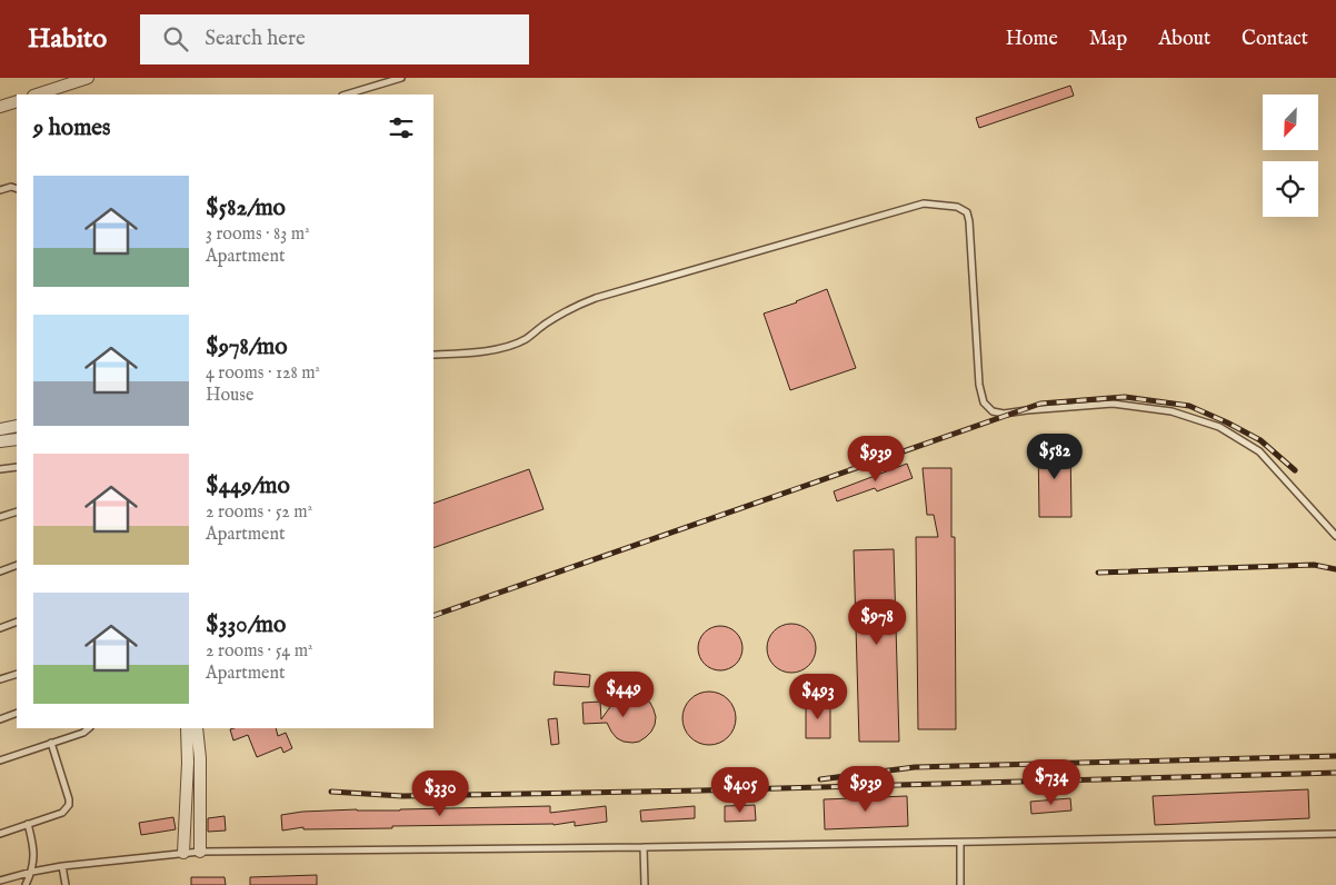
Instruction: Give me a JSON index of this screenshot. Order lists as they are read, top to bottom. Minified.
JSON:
{"north":"bottom left","page":{"header":"Habito","search":"Search here","nav":["Home","Map","About","Contact"],"heading":"9 homes","list":[{"name":"$582/mo","note":"3 rooms · 83 m² · Apartment"},{"name":"$978/mo","note":"4 rooms · 128 m² · House"},{"name":"$449/mo","note":"2 rooms · 52 m² · Apartment"},{"name":"$330/mo","note":"2 rooms · 54 m² · Apartment"}],"price":["$582","$939","$978","$449","$493","$734","$939","$405","$330"]}}
